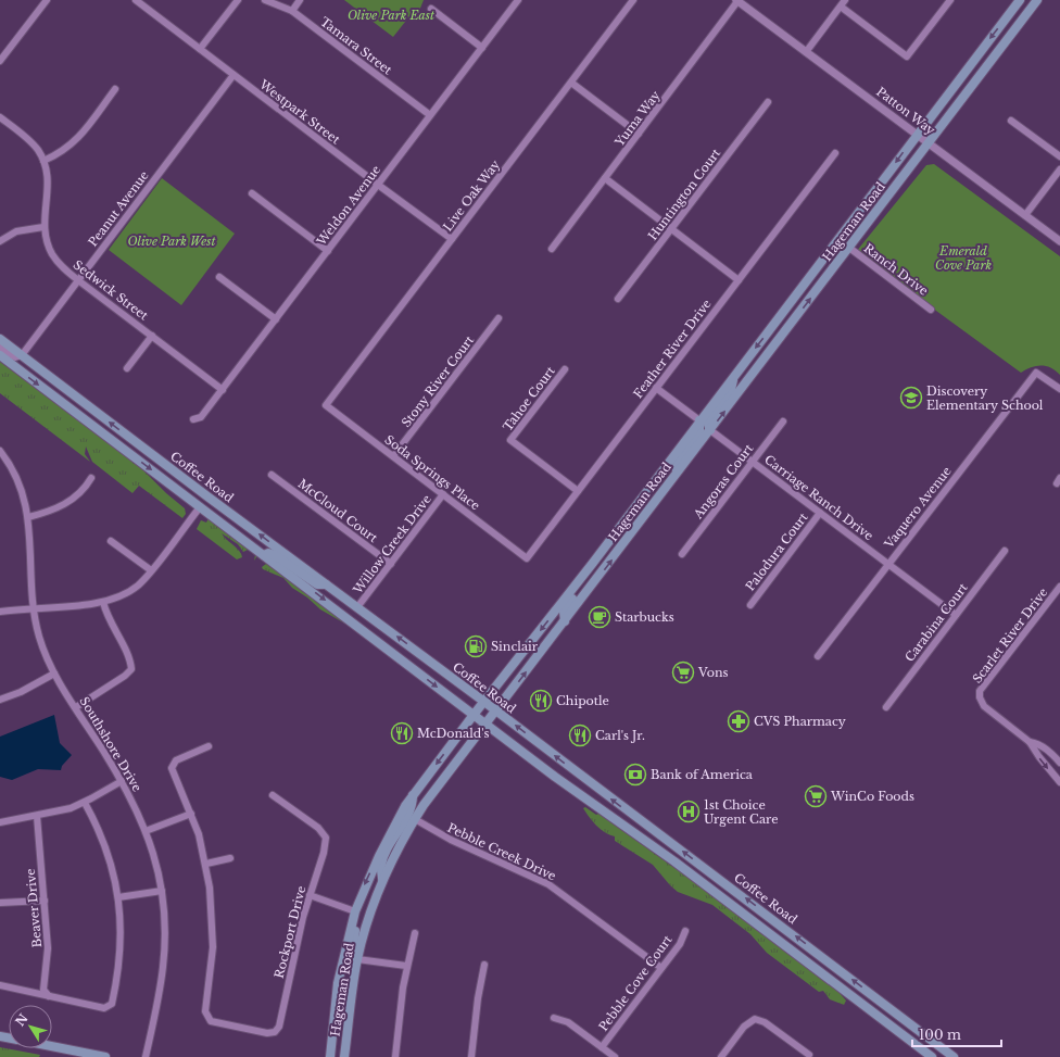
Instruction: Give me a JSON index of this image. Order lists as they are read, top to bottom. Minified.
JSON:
{"streets":{"main road":["Hageman Road","Coffee Road"],"street":["Tamara Street","Patton Way","Westpark Street","Yuma Way","Huntington Court","Live Oak Way","Weldon Avenue","Peanut Avenue","Ranch Drive","Sedwick Street","Feather River Drive","Stony River Court","Tahoe Court","Soda Springs Place","Angoras Court","Carriage Ranch Drive","Vaquero Avenue","McCloud Court","Willow Creek Drive","Palodura Court","Carabina Court","Scarlet River Drive","Southshore Drive","Pebble Creek Drive","Beaver Drive","Rockport Drive","Pebble Cove Court"]},"crossings":[["Tamara Street","Weldon Avenue"],["Patton Way","Yuma Way"],["Patton Way","Hageman Road"],["Westpark Street","Live Oak Way"],["Westpark Street","Weldon Avenue"],["Westpark Street","Peanut Avenue"],["Live Oak Way","Soda Springs Place"],["Weldon Avenue","Sedwick Street"],["Peanut Avenue","Sedwick Street"],["Peanut Avenue","Coffee Road"],["Hageman Road","Ranch Drive"],["Hageman Road","Coffee Road"],["Hageman Road","Carriage Ranch Drive"],["Hageman Road","Pebble Creek Drive"],["Feather River Drive","Tahoe Court"],["Feather River Drive","Soda Springs Place"],["Stony River Court","Soda Springs Place"],["Soda Springs Place","Willow Creek Drive"],["Coffee Road","Willow Creek Drive"],["Angoras Court","Carriage Ranch Drive"],["Carriage Ranch Drive","Vaquero Avenue"],["Carriage Ranch Drive","Palodura Court"],["Carriage Ranch Drive","Carabina Court"],["McCloud Court","Willow Creek Drive"],["Pebble Creek Drive","Pebble Cove Court"]],"parks":["Olive Park East","Olive Park West","Emerald Cove Park"],"places":{"school or university":["Discovery Elementary School"],"cafe":["Starbucks"],"fuel station":["Sinclair"],"supermarket":["Vons","WinCo Foods"],"restaurant":["Chipotle","McDonald's","Carl's Jr."],"pharmacy":["CVS Pharmacy"],"bank":["Bank of America"],"hospital":["1st Choice Urgent Care"]},"scale_bar":"100 m","north":"top left"}
